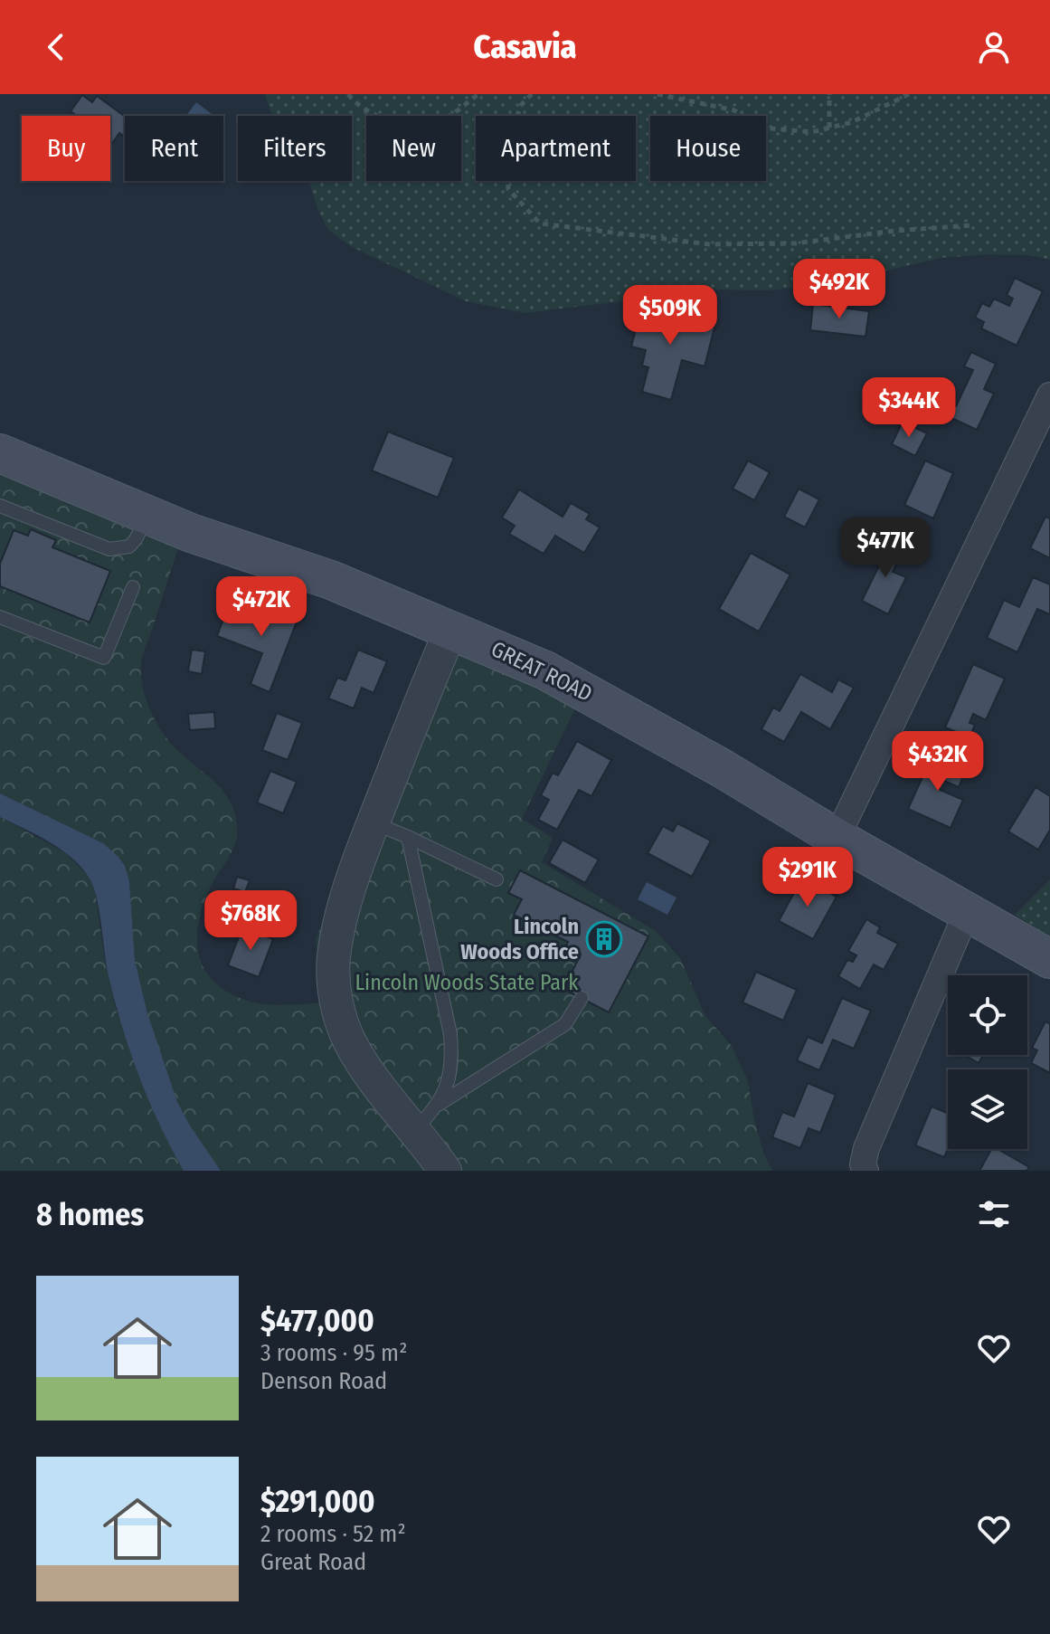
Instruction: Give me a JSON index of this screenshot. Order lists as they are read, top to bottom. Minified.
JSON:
{"streets":{"main road":["GREAT ROAD"]},"parks":["Lincoln Woods State Park"],"places":{"building":["Lincoln Woods Office"]},"page":{"header":"Casavia","chip":["Buy","Rent","Filters","New","Apartment","House"],"price":["$492K","$509K","$344K","$477K","$472K","$432K","$291K","$768K"],"heading":"8 homes","list":[{"name":"$477,000","note":"3 rooms · 95 m² · Denson Road"},{"name":"$291,000","note":"2 rooms · 52 m² · Great Road"}]}}
